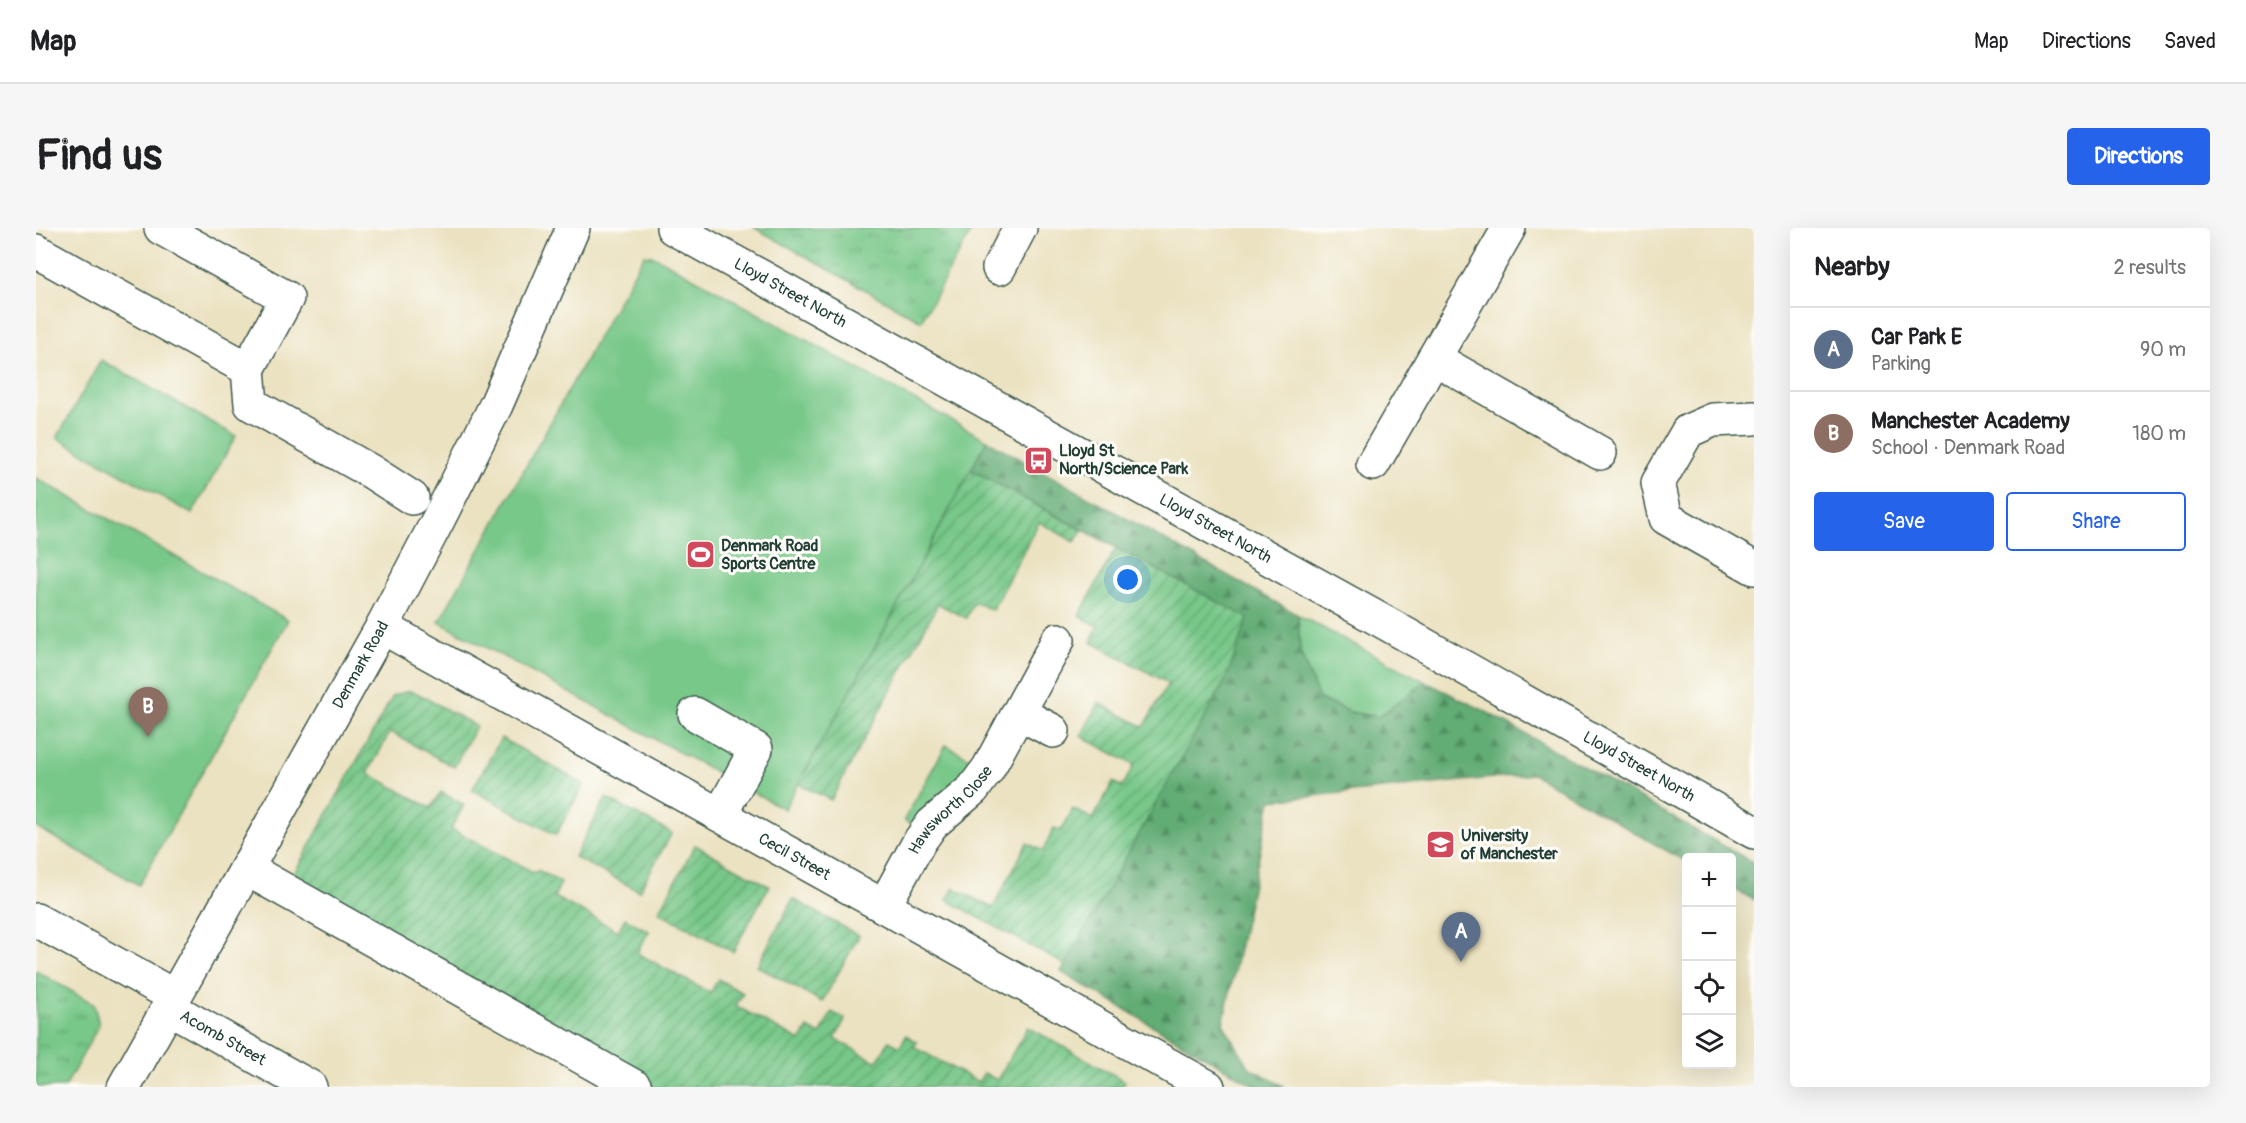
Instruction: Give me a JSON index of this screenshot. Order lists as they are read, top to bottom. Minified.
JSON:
{"streets":{"street":["Lloyd Street North","Denmark Road","Hawsworth Close","Cecil Street","Acomb Street"]},"crossings":[["Denmark Road","Cecil Street"],["Denmark Road","Acomb Street"],["Hawsworth Close","Cecil Street"]],"places":{"bus stop":["Lloyd St North/Science Park"],"sports":["Denmark Road Sports Centre"],"school or university":["University of Manchester"]},"page":{"header":"Map","nav":["Map","Directions","Saved"],"buttons":["Directions",["Save","Share"]],"title":"Find us","heading":["Nearby","2 results"],"list":[{"mark":"A","name":"Car Park E","note":"Parking","value":"90 m"},{"mark":"B","name":"Manchester Academy","note":"School · Denmark Road","value":"180 m"}],"pins":["B","A"],"map_buttons":["+","−"]}}
